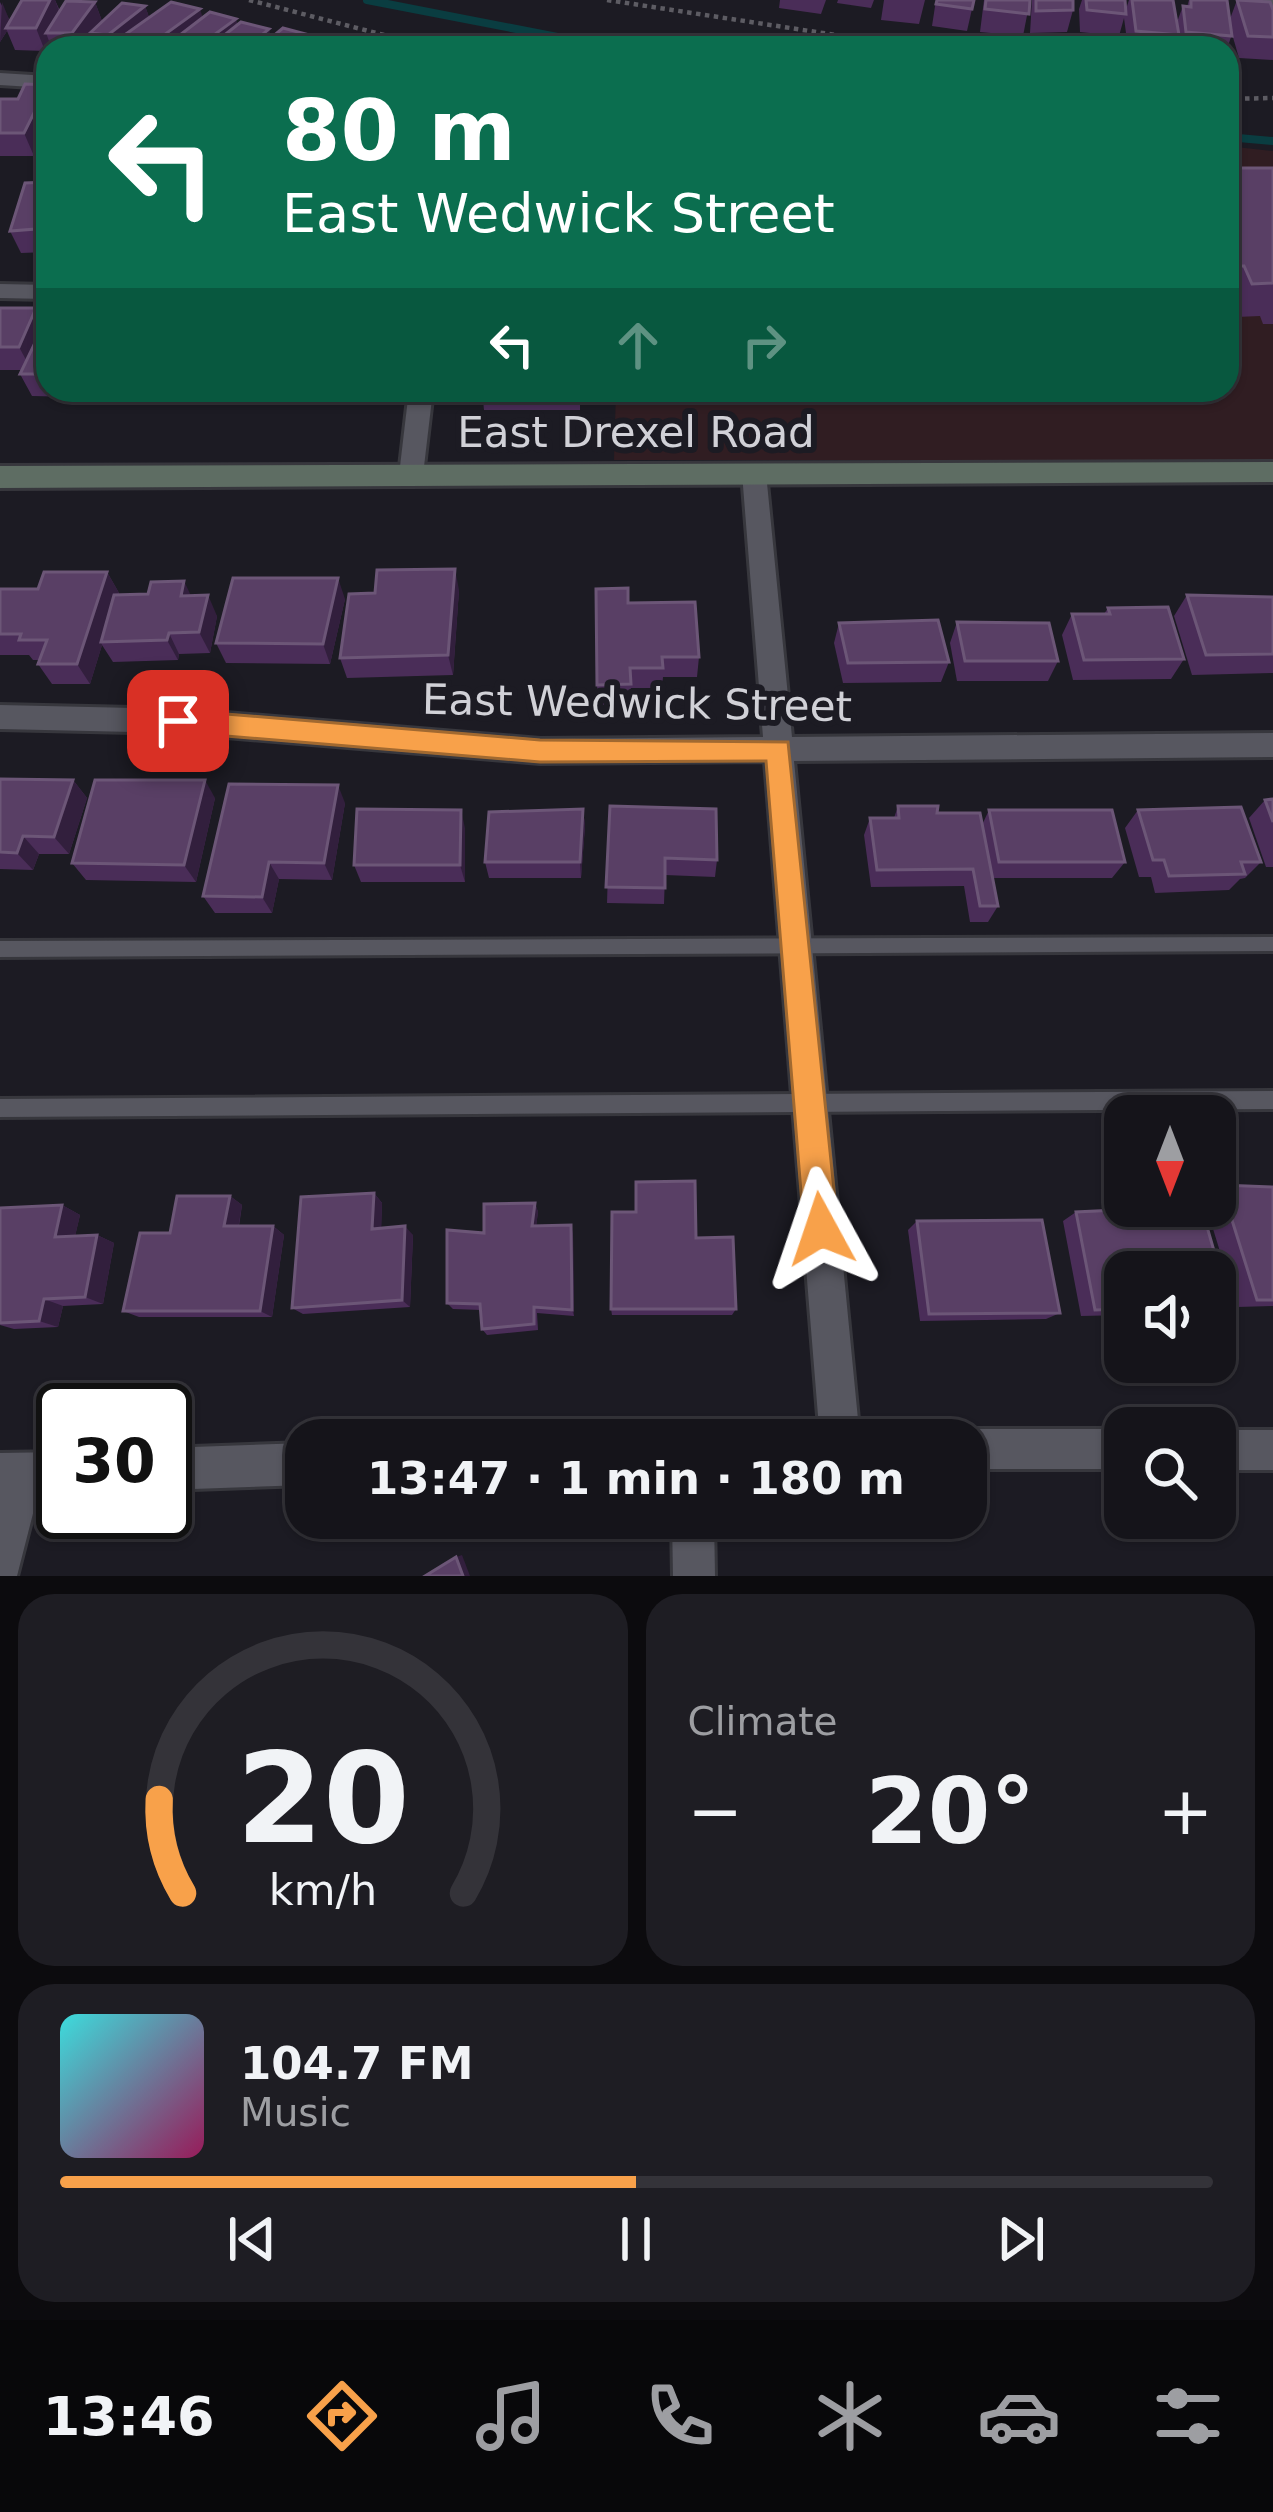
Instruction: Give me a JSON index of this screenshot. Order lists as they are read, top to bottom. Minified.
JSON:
{"streets":{"street":["East Drexel Road","East Wedwick Street"]},"north":"bottom","page":{"turn":["80 m","East Wedwick Street"],"limit":"30","trip":"13:47 · 1 min · 180 m","tile":"Climate","heat":["−","20°","+"],"song":["104.7 FM","Music"],"tabs":"13:46","gauge":["20","km/h"]}}
